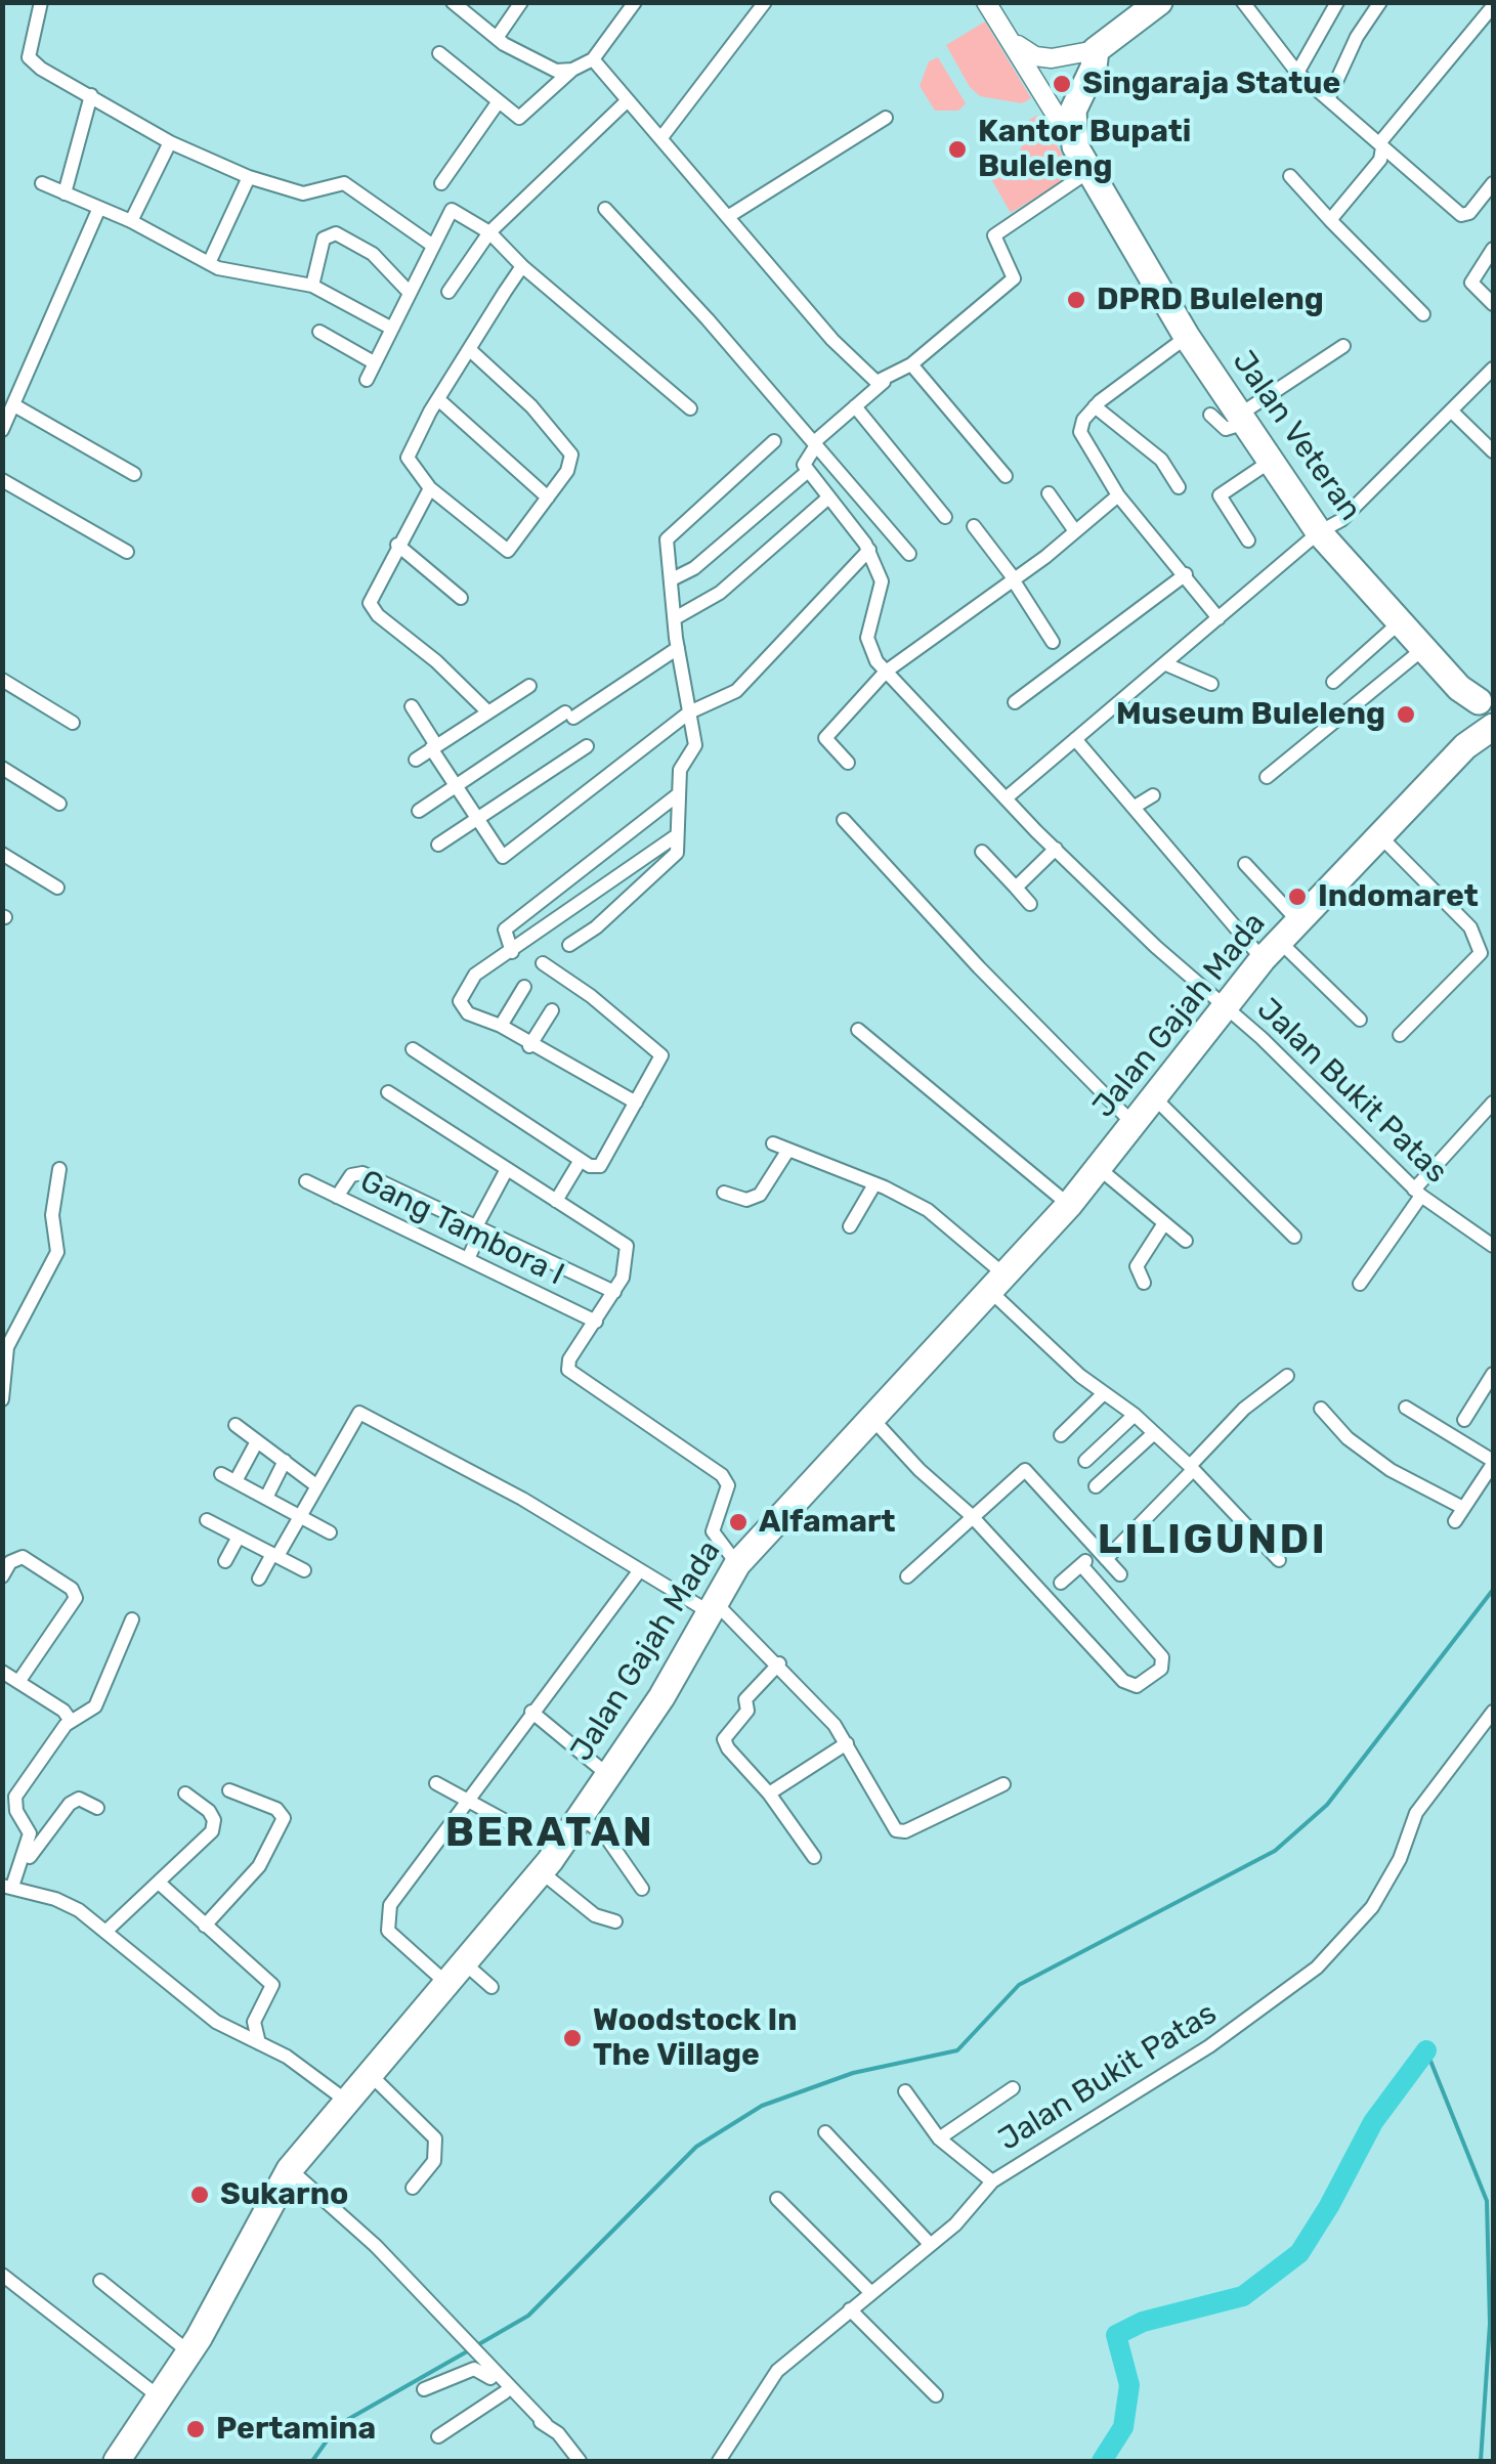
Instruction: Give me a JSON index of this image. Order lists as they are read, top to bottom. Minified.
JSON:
{"streets":{"highway":["Jalan Veteran","Jalan Gajah Mada"],"street":["Jalan Bukit Patas","Gang Tambora I"]},"crossings":[["Jalan Veteran","Jalan Gajah Mada"],["Jalan Gajah Mada","Jalan Bukit Patas"]],"districts":["LILIGUNDI","BERATAN"],"places":["Singaraja Statue","Kantor Bupati Buleleng","DPRD Buleleng","Museum Buleleng","Indomaret","Alfamart","Woodstock In The Village","Sukarno","Pertamina"]}
